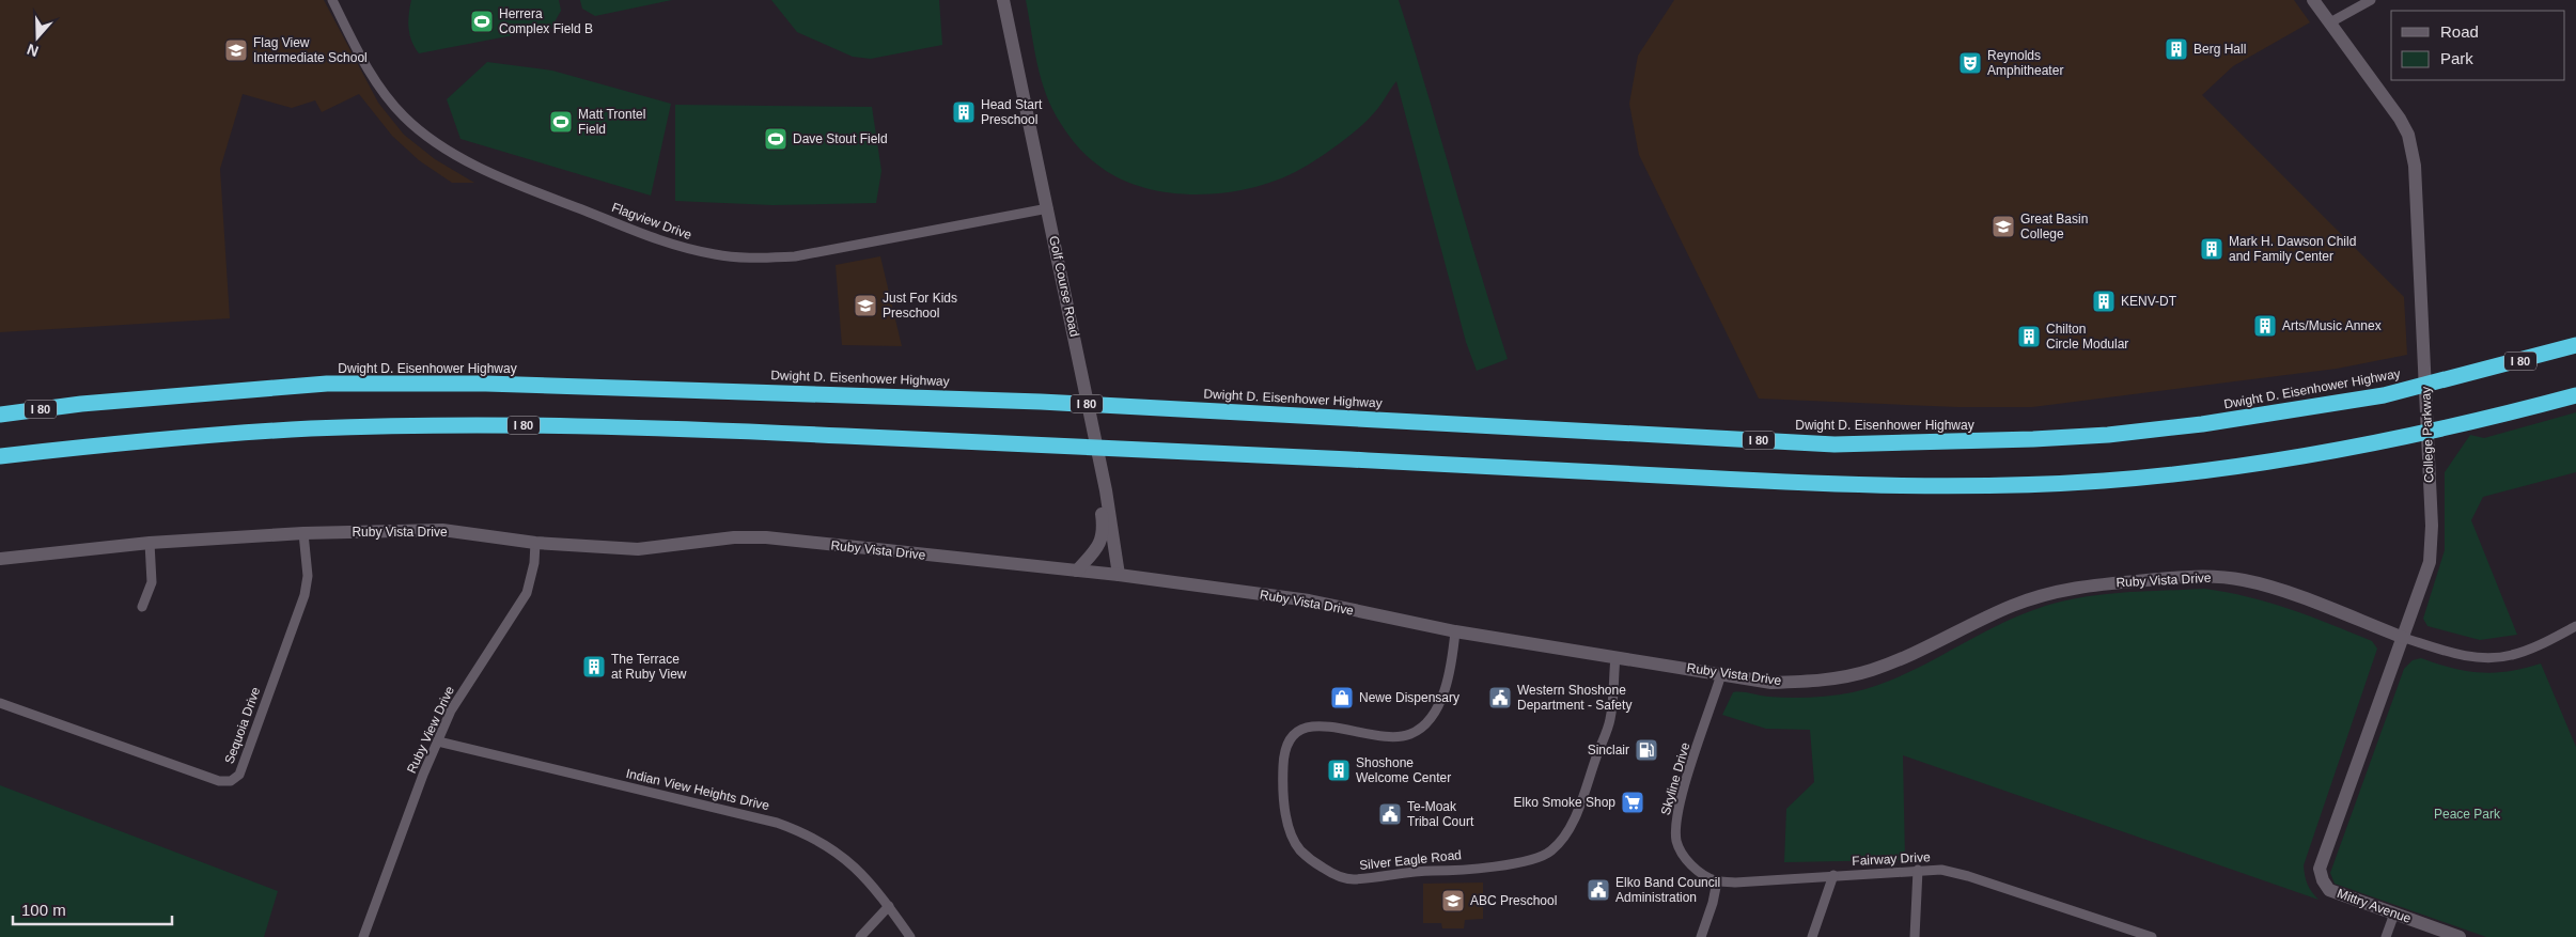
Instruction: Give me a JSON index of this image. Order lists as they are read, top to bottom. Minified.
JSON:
{"streets":{"highway":["I 80","Dwight D. Eisenhower Highway"],"street":["Flagview Drive","Golf Course Road","College Parkway","Ruby Vista Drive","Sequoia Drive","Ruby View Drive","Skyline Drive","Indian View Heights Drive","Fairway Drive","Silver Eagle Road","Mittry Avenue"]},"crossings":[["Flagview Drive","Golf Course Road"],["Golf Course Road","Ruby Vista Drive"],["College Parkway","Ruby Vista Drive"],["College Parkway","Mittry Avenue"],["Ruby Vista Drive","Sequoia Drive"],["Ruby Vista Drive","Ruby View Drive"],["Ruby Vista Drive","Skyline Drive"],["Ruby Vista Drive","Silver Eagle Road"],["Ruby View Drive","Indian View Heights Drive"],["Skyline Drive","Fairway Drive"]],"parks":["Peace Park"],"places":{"sports":["Herrera Complex Field B","Matt Trontel Field","Dave Stout Field"],"building":["Berg Hall","Head Start Preschool","Mark H. Dawson Child and Family Center","KENV-DT","Arts/Music Annex","Chilton Circle Modular","The Terrace at Ruby View","Shoshone Welcome Center"],"school or university":["Flag View Intermediate School","Great Basin College","Just For Kids Preschool","ABC Preschool"],"theatre":["Reynolds Amphitheater"],"shop":["Newe Dispensary"],"public building":["Western Shoshone Department - Safety","Te-Moak Tribal Court","Elko Band Council Administration"],"fuel station":["Sinclair"],"supermarket":["Elko Smoke Shop"]},"legend":["Road","Park"],"scale_bar":"100 m","north":"bottom"}
